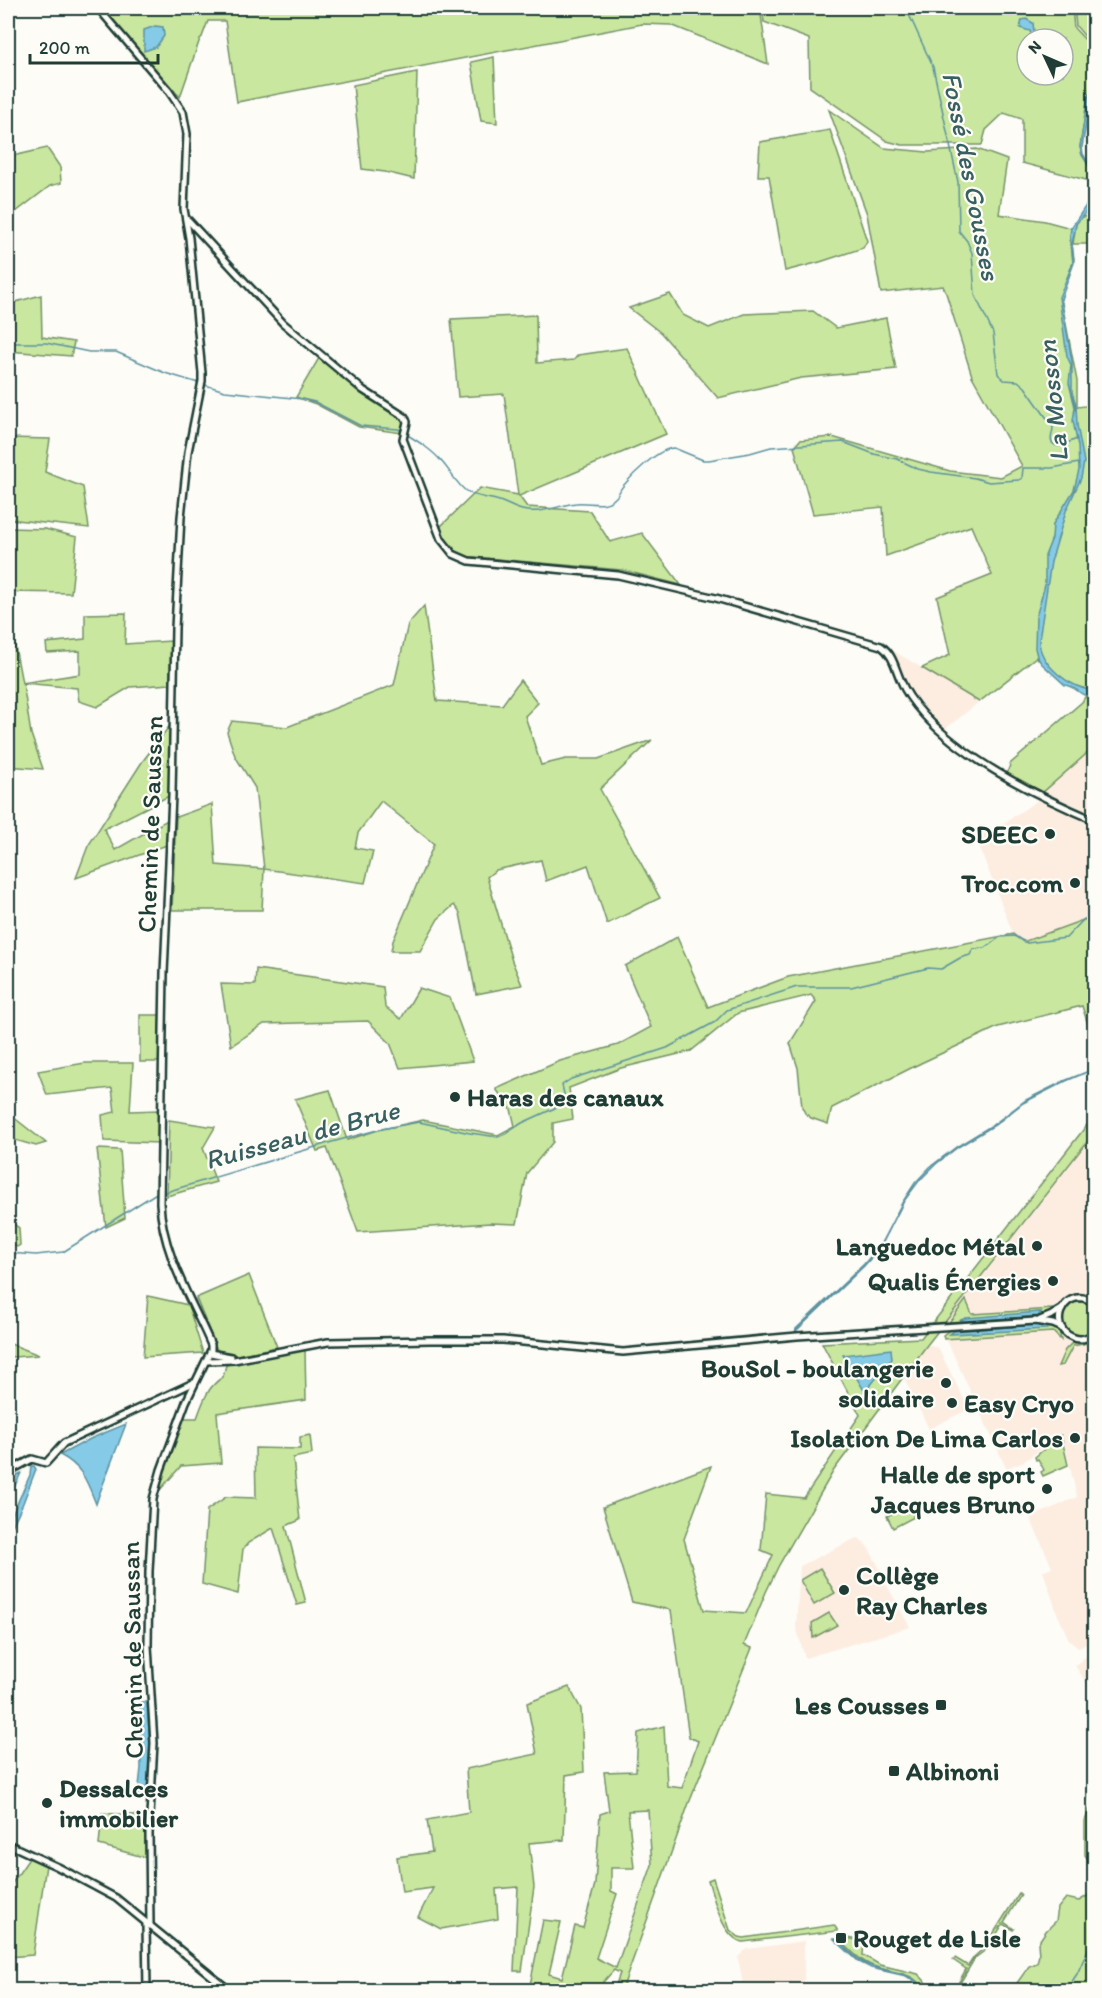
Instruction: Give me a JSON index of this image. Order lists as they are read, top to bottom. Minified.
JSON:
{"streets":{"street":["Chemin de Saussan"]},"water":["Fossé des Gousses","La Mosson","Ruisseau de Brue"],"places":{"other":["SDEEC","Troc.com","Haras des canaux","Languedoc Métal","Qualis Énergies","BouSol - boulangerie solidaire","Easy Cryo","Isolation De Lima Carlos","Halle de sport Jacques Bruno","Collège Ray Charles","Dessalces immobilier"],"transit":["Les Cousses","Albinoni","Rouget de Lisle"]},"scale_bar":"200 m","north":"top left"}
